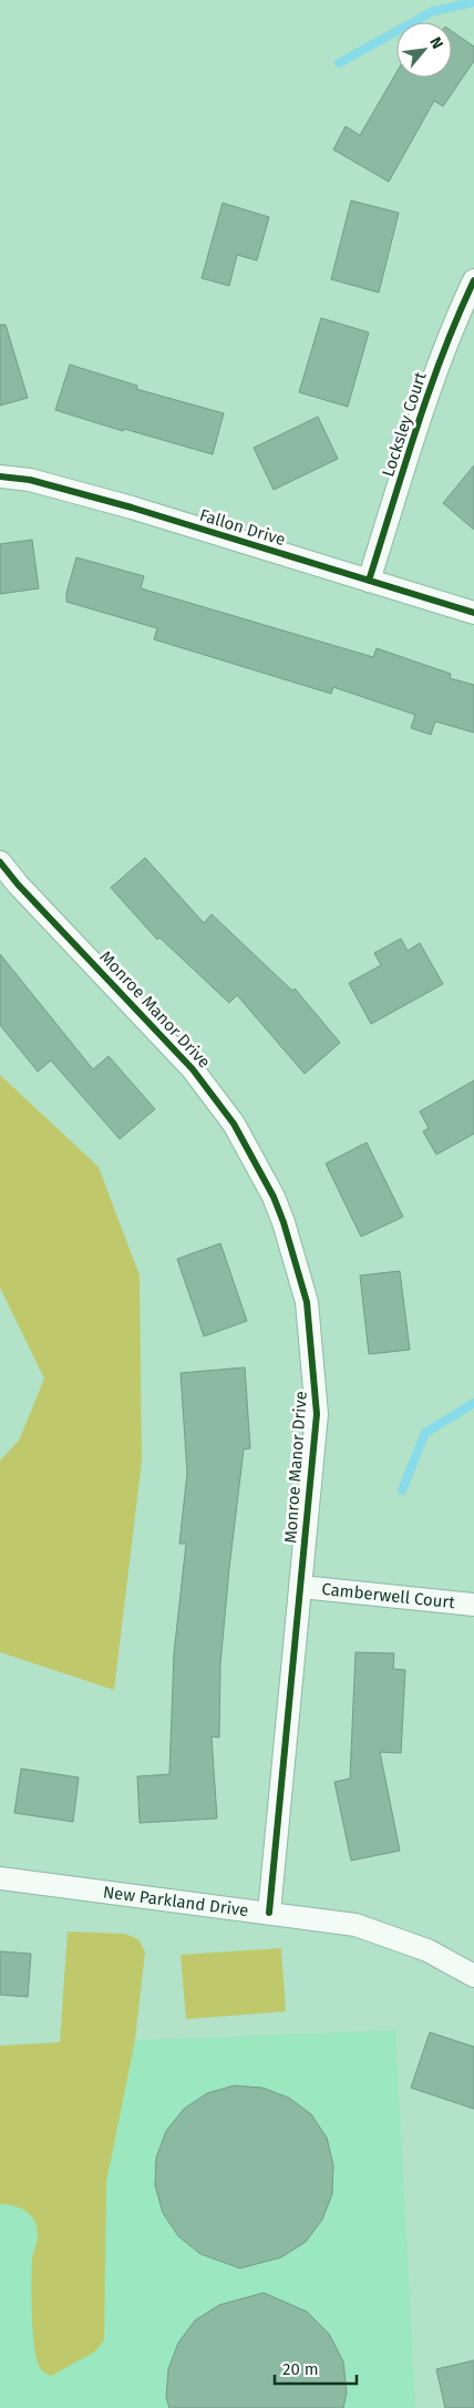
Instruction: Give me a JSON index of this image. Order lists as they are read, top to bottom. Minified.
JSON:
{"streets":{"street":["Locksley Court","Fallon Drive","Monroe Manor Drive","Camberwell Court","New Parkland Drive"]},"crossings":[["Locksley Court","Fallon Drive"],["Monroe Manor Drive","Camberwell Court"],["Monroe Manor Drive","New Parkland Drive"]],"scale_bar":"20 m","north":"top right"}
